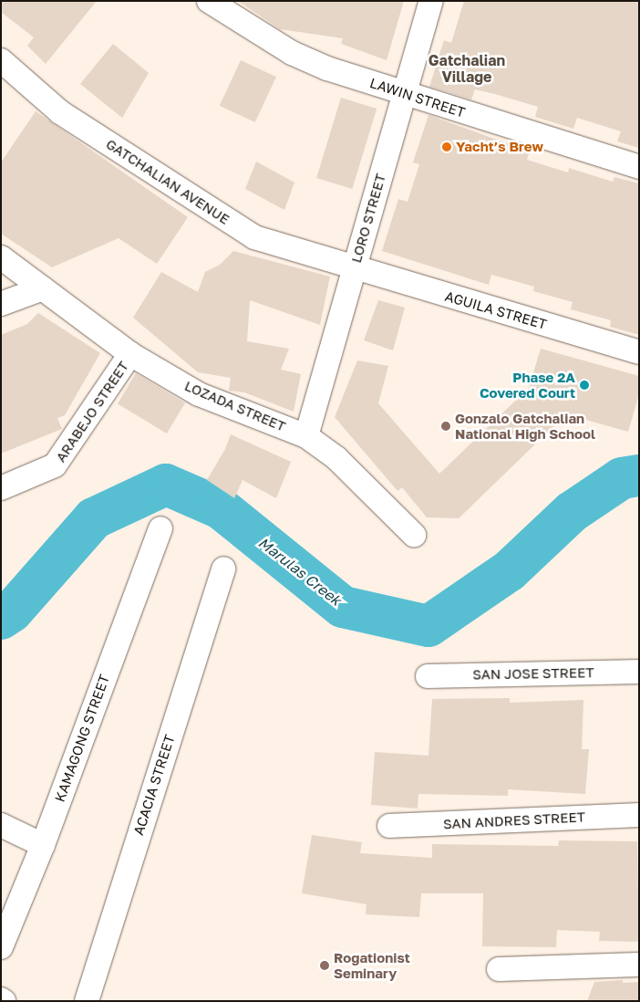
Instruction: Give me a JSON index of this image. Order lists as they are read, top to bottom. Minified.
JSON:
{"streets":{"street":["LAWIN STREET","GATCHALIAN AVENUE","LORO STREET","AGUILA STREET","LOZADA STREET","ARABEJO STREET","SAN JOSE STREET","KAMAGONG STREET","ACACIA STREET","SAN ANDRES STREET"]},"crossings":[["LAWIN STREET","LORO STREET"],["GATCHALIAN AVENUE","LORO STREET"],["GATCHALIAN AVENUE","AGUILA STREET"],["LORO STREET","AGUILA STREET"],["LORO STREET","LOZADA STREET"],["LOZADA STREET","ARABEJO STREET"]],"districts":["Gatchalian Village"],"water":["Marulas Creek"],"places":["Yacht’s Brew","Phase 2A Covered Court","Gonzalo Gatchalian National High School","Rogationist Seminary"]}
